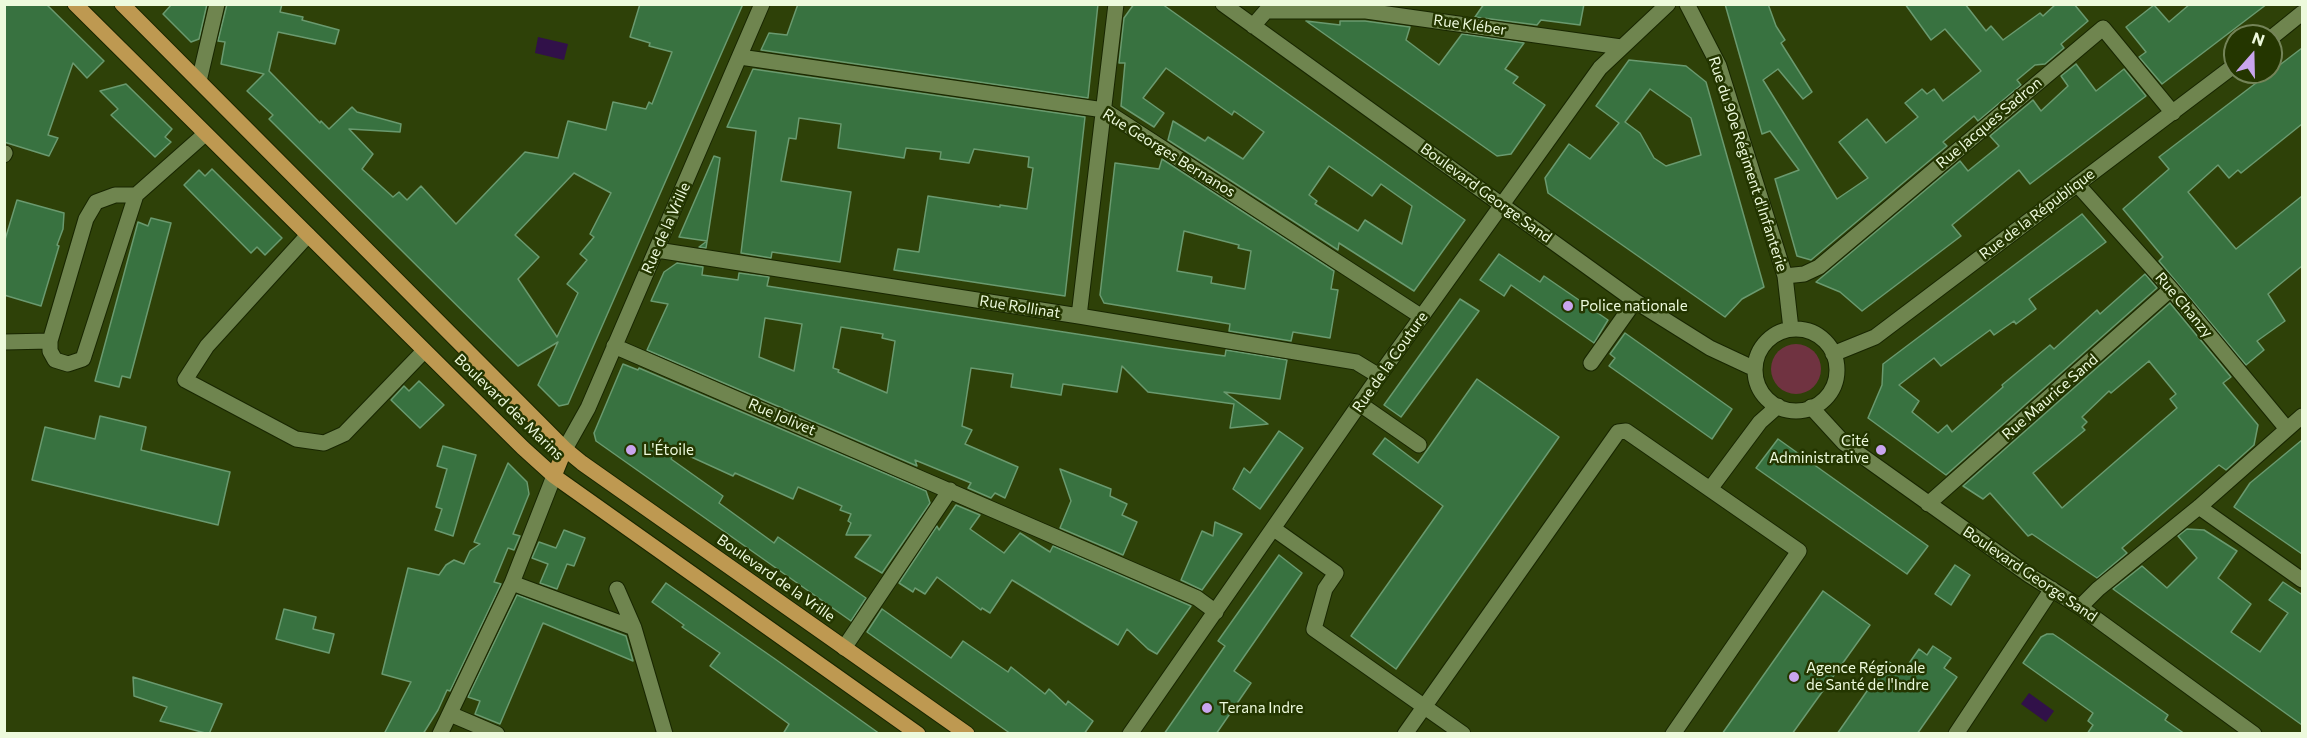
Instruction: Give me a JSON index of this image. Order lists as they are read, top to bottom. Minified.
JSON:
{"streets":{"main road":["Boulevard des Marins","Boulevard de la Vrille"],"street":["Rue Kléber","Rue Jacques Sadron","Rue Georges Bernanos","Rue du 90e Régiment d'Infanterie","Boulevard George Sand","Rue de la République","Rue de la Vrille","Rue Chanzy","Rue Rollinat","Rue de la Couture","Rue Maurice Sand","Rue Jolivet"]},"crossings":[["Rue Kléber","Boulevard George Sand"],["Rue Kléber","Rue de la Couture"],["Rue Jacques Sadron","Rue du 90e Régiment d'Infanterie"],["Rue Jacques Sadron","Rue de la République"],["Rue Georges Bernanos","Rue de la Vrille"],["Rue Georges Bernanos","Rue de la Couture"],["Rue du 90e Régiment d'Infanterie","Boulevard George Sand"],["Rue du 90e Régiment d'Infanterie","Rue de la République"],["Boulevard George Sand","Rue de la République"],["Boulevard George Sand","Rue de la Couture"],["Boulevard George Sand","Rue Maurice Sand"],["Rue de la République","Rue Chanzy"],["Rue de la Vrille","Rue Rollinat"],["Rue de la Vrille","Boulevard des Marins"],["Rue de la Vrille","Rue Jolivet"],["Rue de la Vrille","Boulevard de la Vrille"],["Rue Chanzy","Rue Maurice Sand"],["Rue Rollinat","Rue de la Couture"],["Rue de la Couture","Rue Jolivet"],["Boulevard des Marins","Boulevard de la Vrille"]],"places":["Police nationale","L'Étoile","Cité Administrative","Agence Régionale de Santé de l'Indre","Terana Indre"],"north":"top"}
